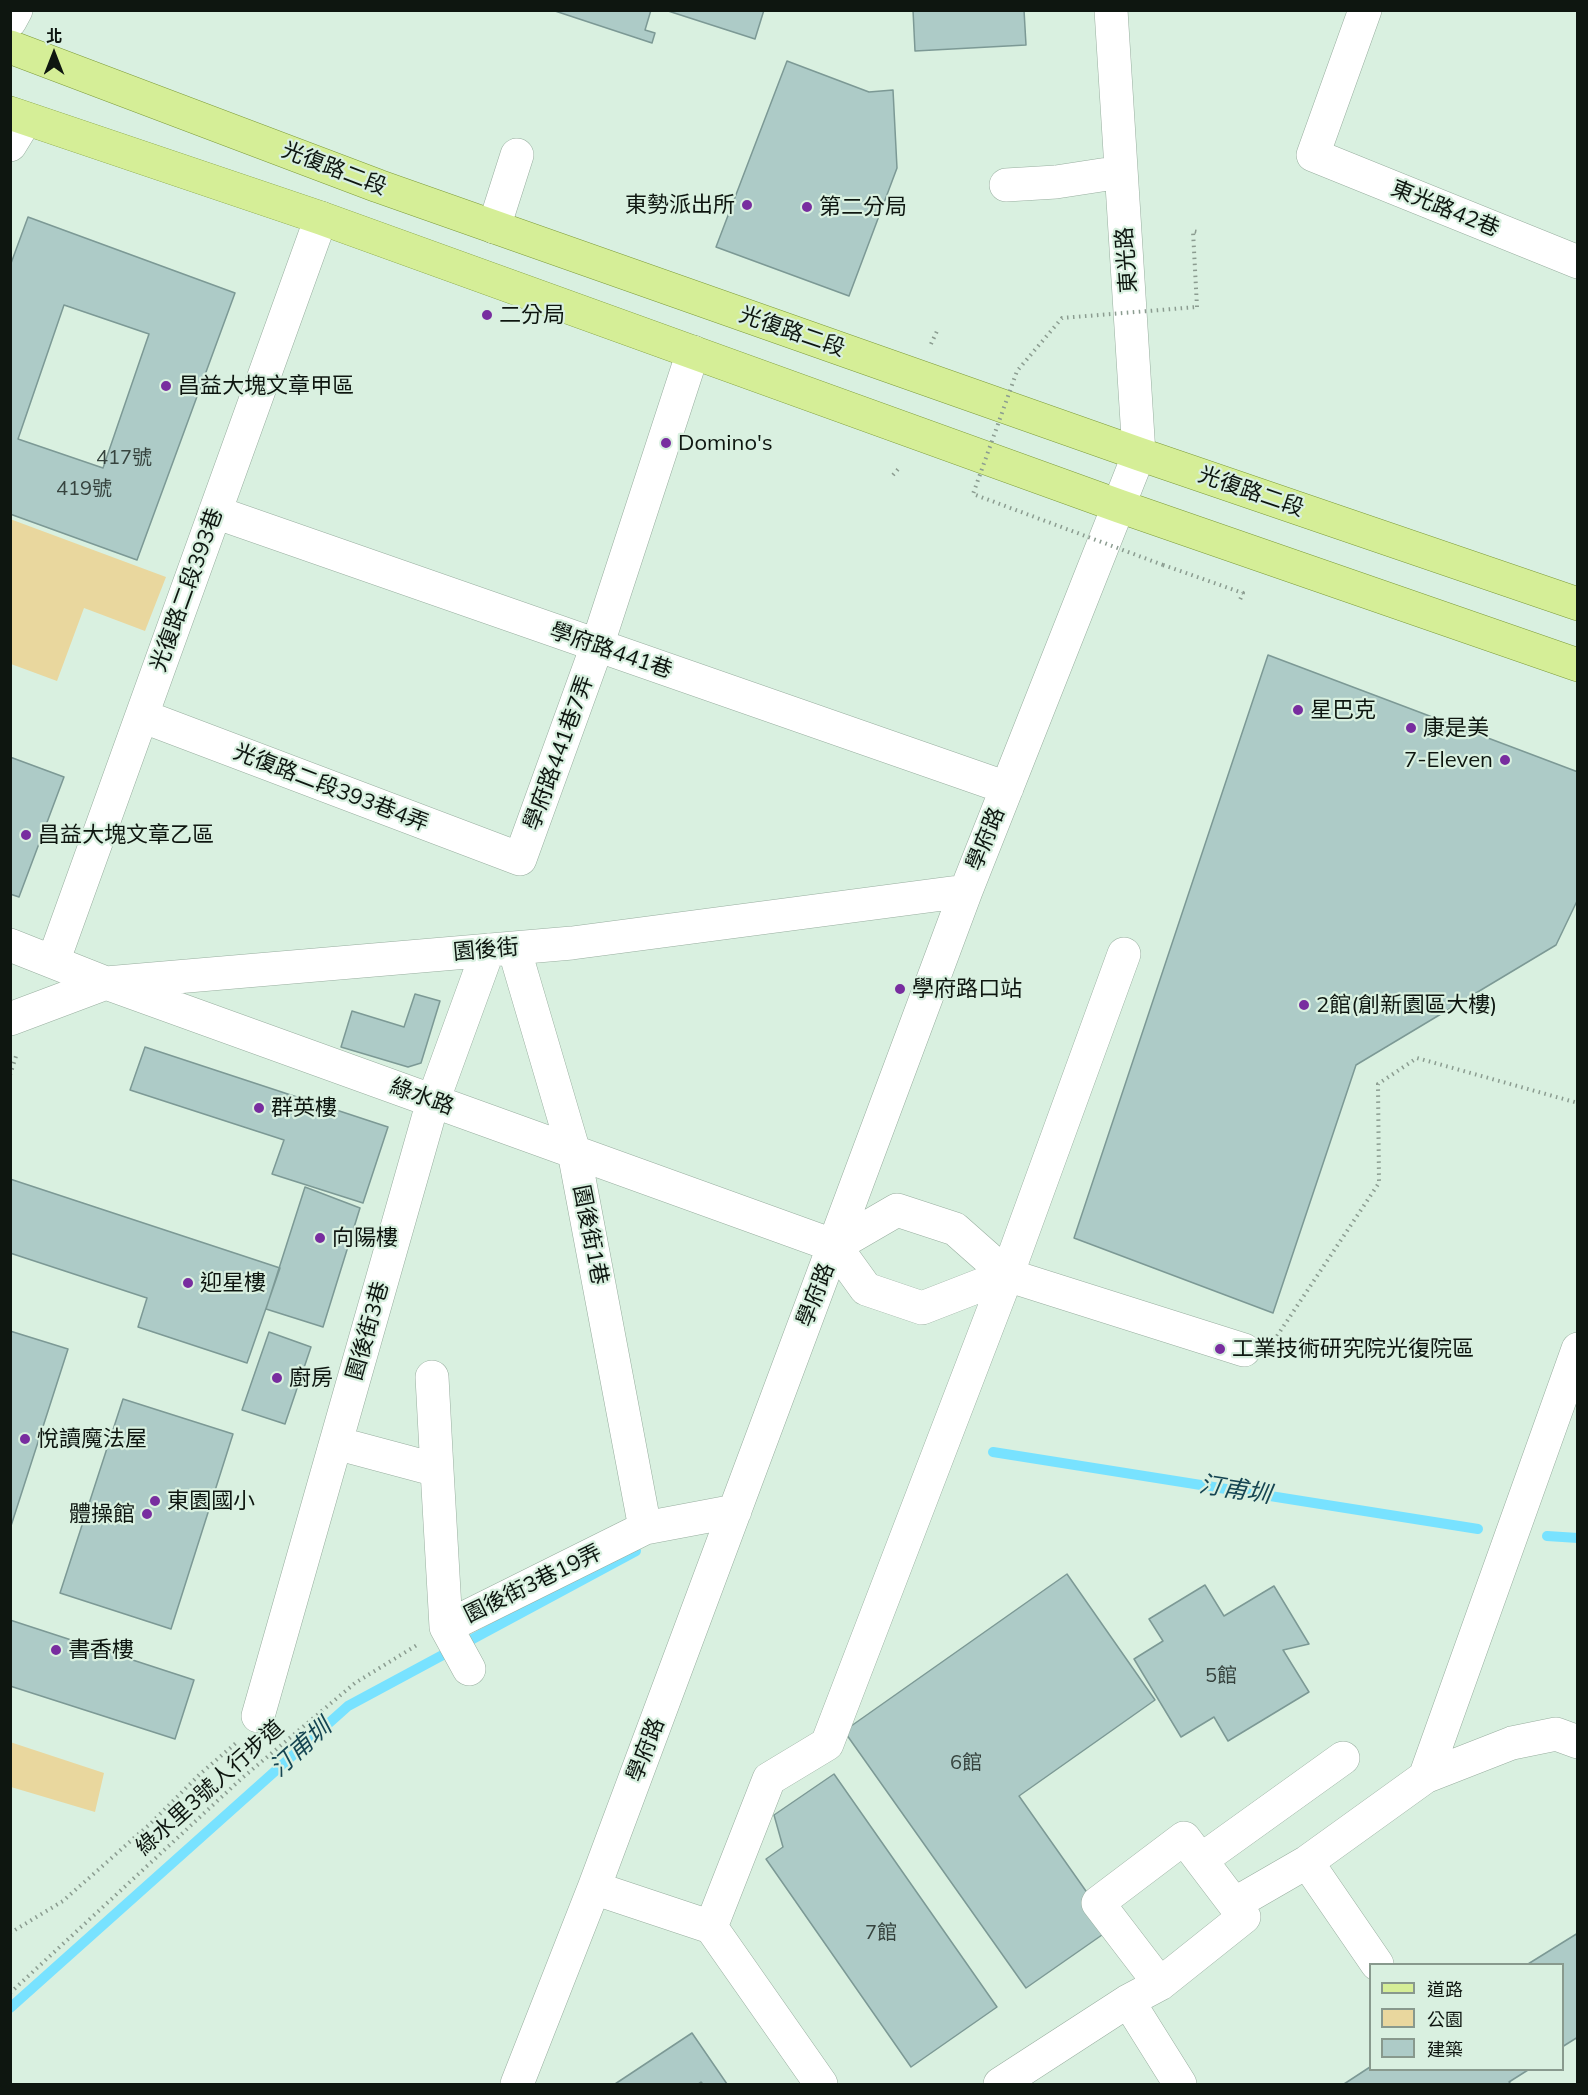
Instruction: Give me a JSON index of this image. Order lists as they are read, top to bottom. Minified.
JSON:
{"streets":{"main road":["光復路二段"],"street":["東光路42巷","東光路","光復路二段393巷","學府路441巷","學府路441巷7弄","光復路二段393巷4弄","學府路","園後街","綠水路","園後街1巷","園後街3巷","園後街3巷19弄"],"path":["綠水里3號人行步道"]},"crossings":[["光復路二段","東光路"],["東光路","學府路"],["光復路二段393巷","學府路441巷"],["光復路二段393巷","光復路二段393巷4弄"],["光復路二段393巷","綠水路"],["學府路441巷","學府路441巷7弄"],["學府路441巷","學府路"],["學府路441巷7弄","光復路二段393巷4弄"],["學府路","園後街"],["學府路","綠水路"],["學府路","園後街3巷19弄"],["園後街","綠水路"],["園後街","園後街1巷"],["園後街","園後街3巷"],["綠水路","園後街1巷"],["綠水路","園後街3巷"],["園後街1巷","園後街3巷"],["園後街1巷","園後街3巷19弄"],["園後街3巷19弄","綠水里3號人行步道"]],"water":["汀甫圳"],"places":["東勢派出所","第二分局","二分局","昌益大塊文章甲區","Domino's","星巴克","康是美","7-Eleven","昌益大塊文章乙區","學府路口站","2館(創新園區大樓)","群英樓","向陽樓","迎星樓","工業技術研究院光復院區","廚房","悅讀魔法屋","東園國小","體操館","書香樓"],"house_numbers":["417號","419號","5館","6館","7館"],"legend":["道路","公園","建築"],"north":"top"}
